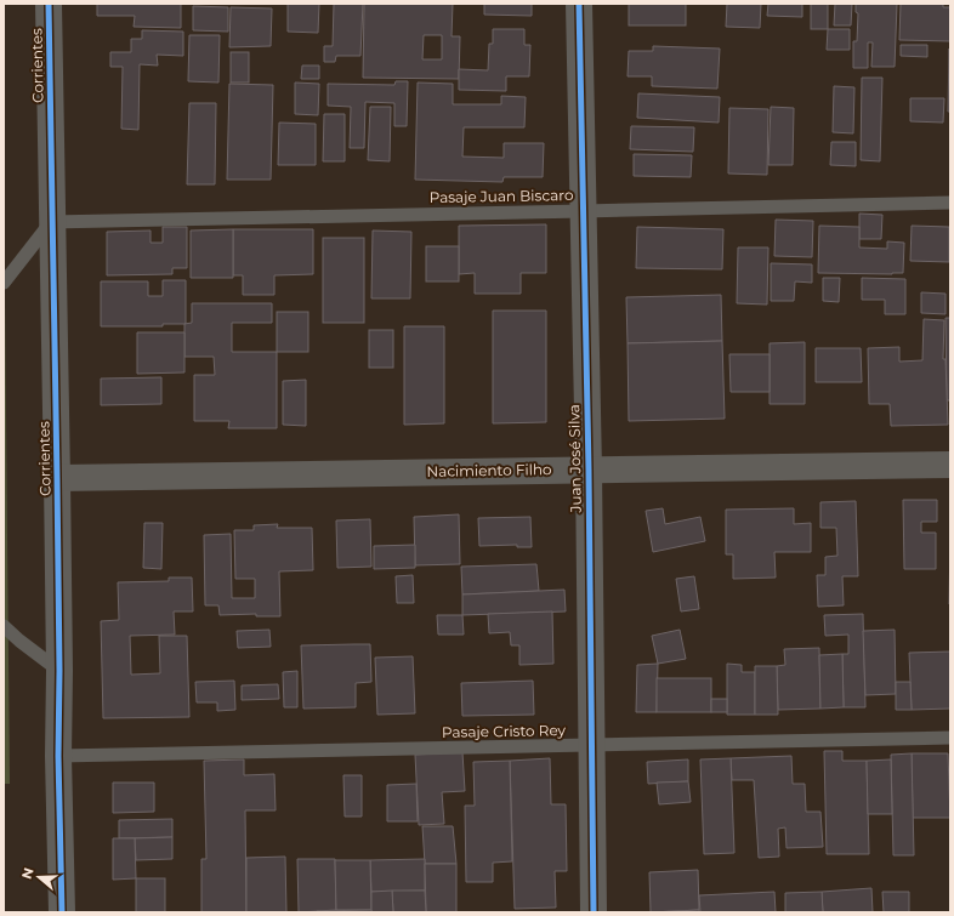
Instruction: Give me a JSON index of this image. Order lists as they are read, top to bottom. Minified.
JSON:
{"streets":{"street":["Corrientes","Juan José Silva","Nacimiento Filho"],"lane":["Pasaje Juan Biscaro","Pasaje Cristo Rey"]},"crossings":[["Corrientes","Pasaje Juan Biscaro"],["Corrientes","Nacimiento Filho"],["Corrientes","Pasaje Cristo Rey"],["Pasaje Juan Biscaro","Juan José Silva"],["Juan José Silva","Nacimiento Filho"],["Juan José Silva","Pasaje Cristo Rey"]],"north":"left"}
